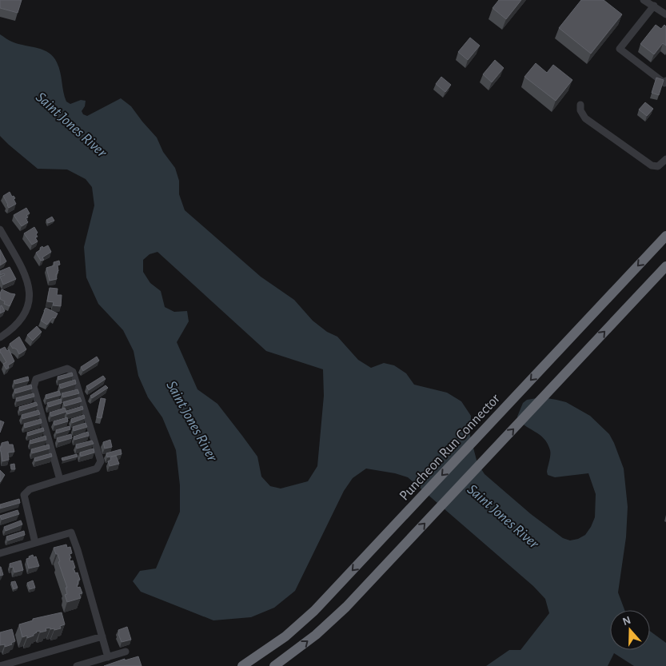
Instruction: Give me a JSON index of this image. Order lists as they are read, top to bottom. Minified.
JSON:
{"streets":{"highway":["Puncheon Run Connector"]},"water":["Saint Jones River"],"north":"top"}
